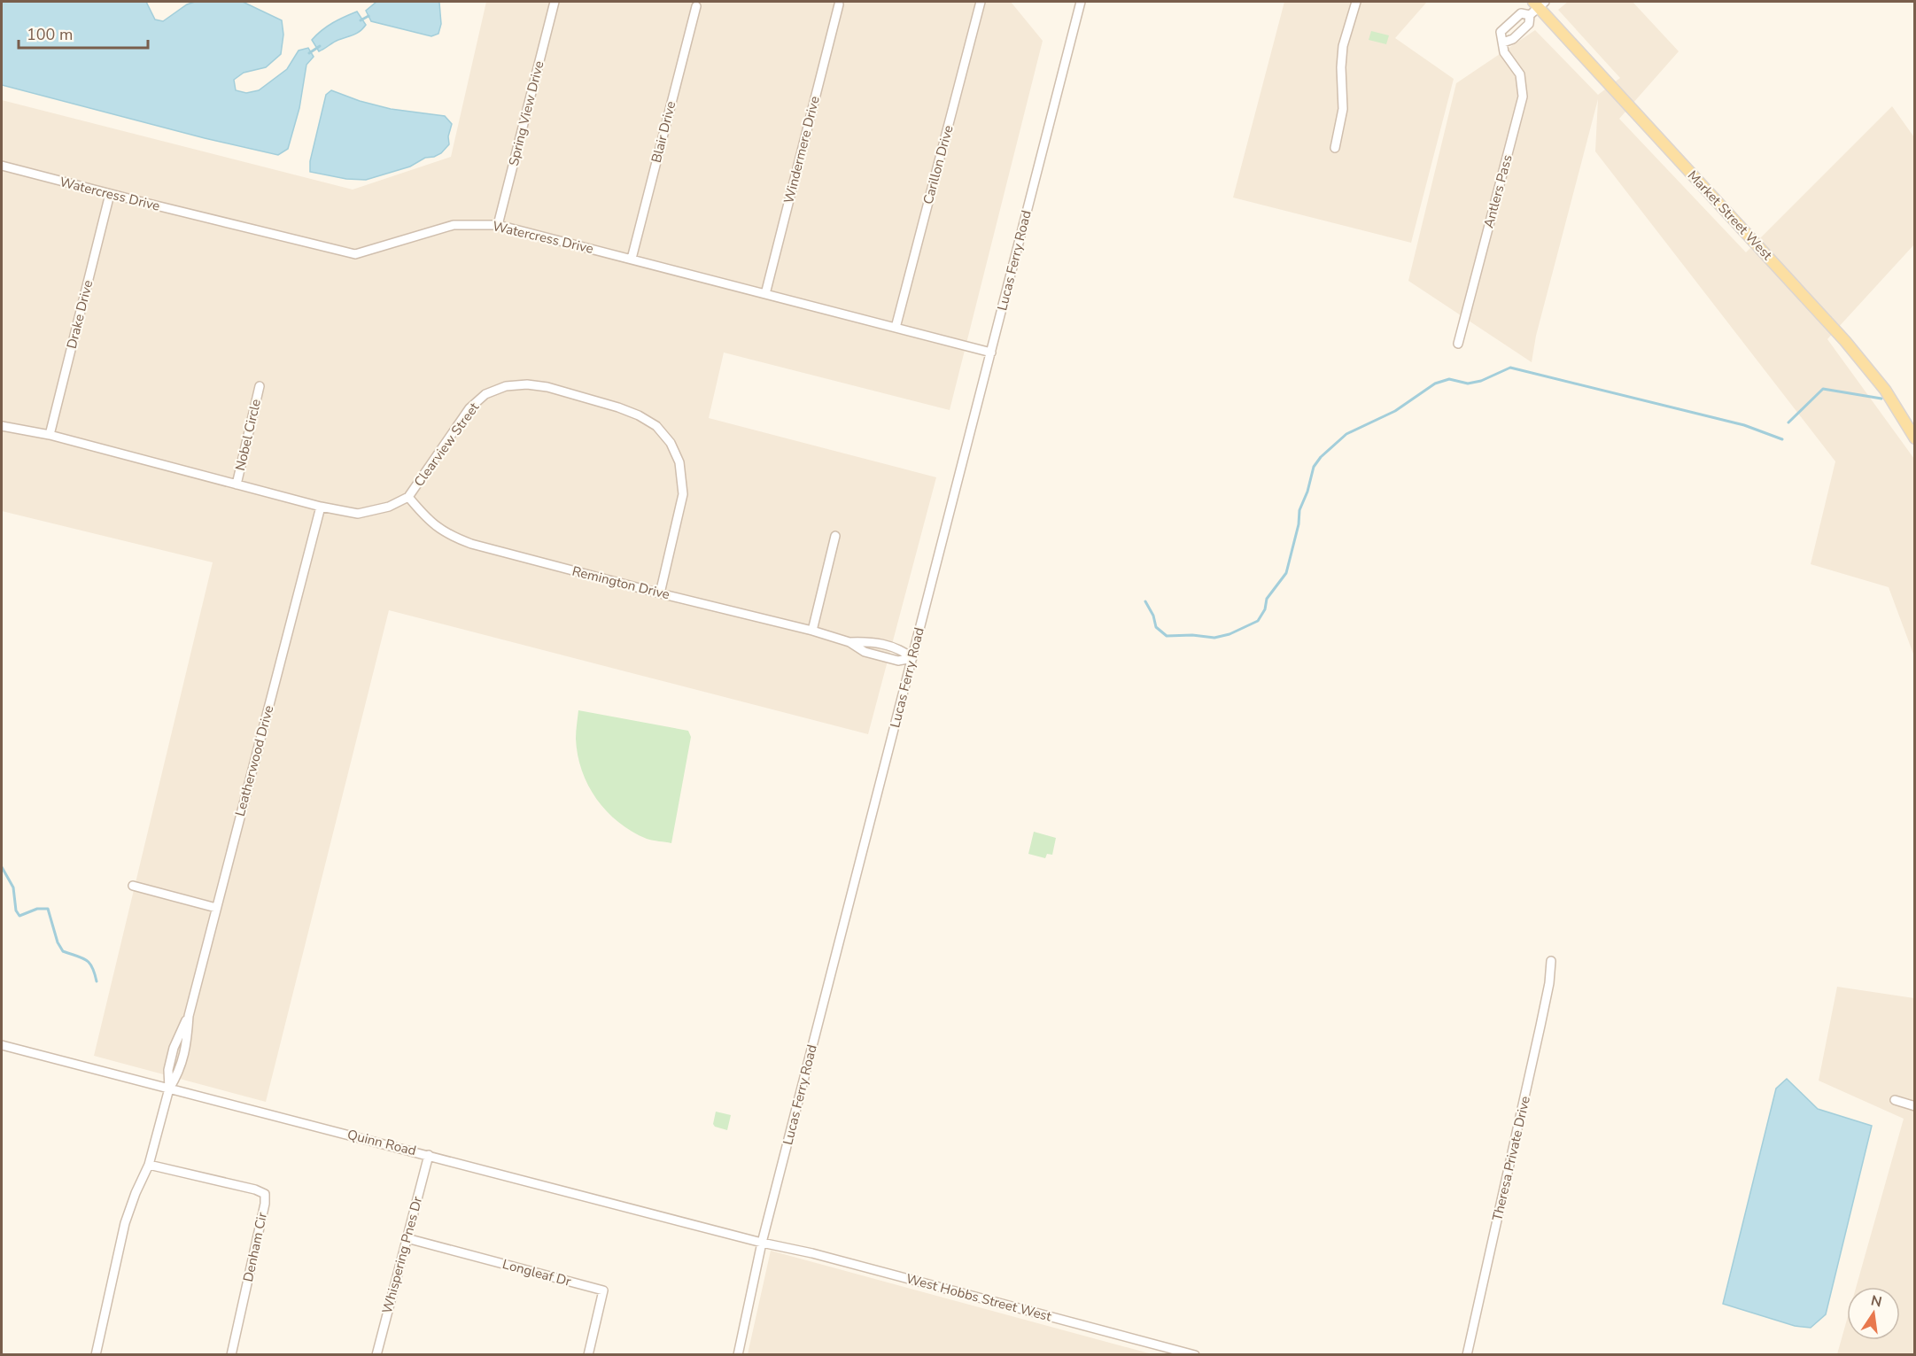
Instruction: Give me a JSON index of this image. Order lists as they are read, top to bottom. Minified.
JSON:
{"streets":{"main road":["Market Street West"],"street":["Spring View Drive","Blair Drive","Windermere Drive","Carillon Drive","Antlers Pass","Watercress Drive","Lucas Ferry Road","Drake Drive","Nobel Circle","Clearview Street","Remington Drive","Leatherwood Drive","Quinn Road","Theresa Private Drive","Denham Cir","Whispering Pnes Dr","Longleaf Dr","West Hobbs Street West"]},"crossings":[["Spring View Drive","Watercress Drive"],["Blair Drive","Watercress Drive"],["Windermere Drive","Watercress Drive"],["Carillon Drive","Watercress Drive"],["Watercress Drive","Lucas Ferry Road"],["Watercress Drive","Drake Drive"],["Lucas Ferry Road","Remington Drive"],["Lucas Ferry Road","Quinn Road"],["Lucas Ferry Road","West Hobbs Street West"],["Drake Drive","Clearview Street"],["Nobel Circle","Clearview Street"],["Clearview Street","Remington Drive"],["Clearview Street","Leatherwood Drive"],["Leatherwood Drive","Quinn Road"],["Quinn Road","Whispering Pnes Dr"],["Quinn Road","West Hobbs Street West"],["Whispering Pnes Dr","Longleaf Dr"]],"scale_bar":"100 m","north":"top"}
